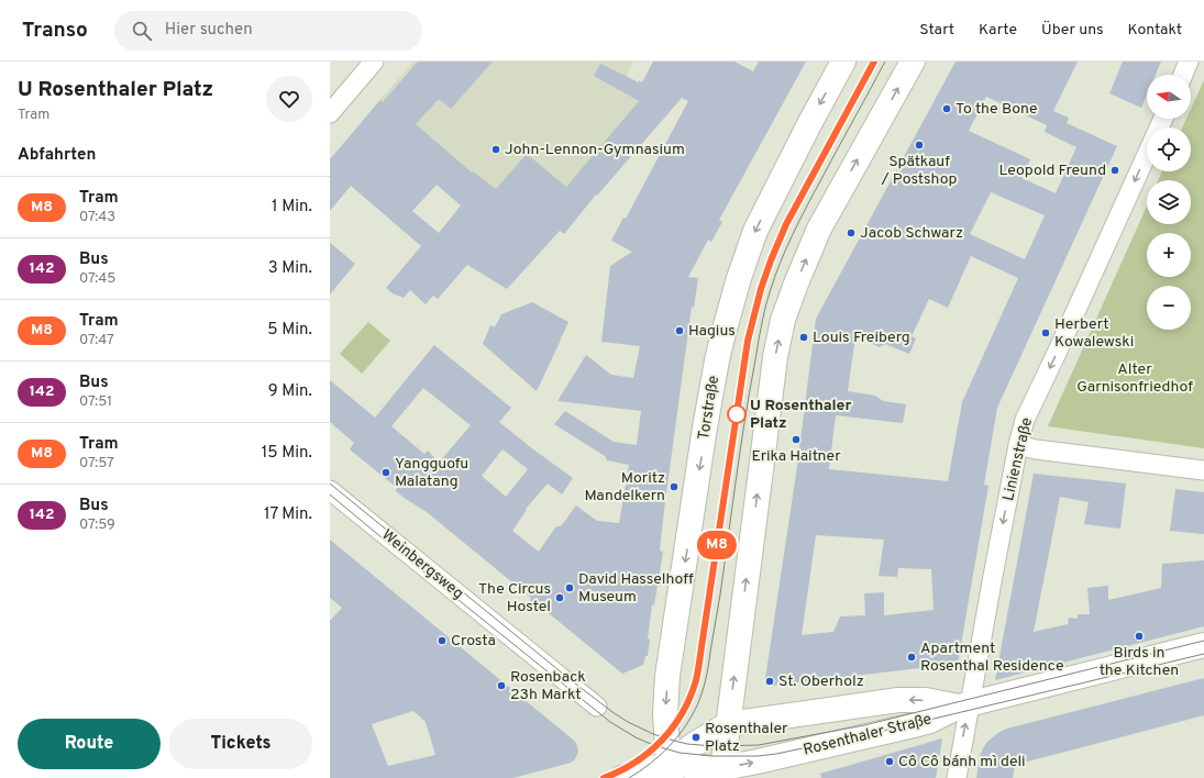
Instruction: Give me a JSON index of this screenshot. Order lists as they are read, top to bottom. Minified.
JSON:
{"streets":{"main road":["Torstraße","Rosenthaler Straße"],"street":["Linienstraße","Weinbergsweg"]},"crossings":[["Linienstraße","Rosenthaler Straße"]],"parks":["Alter Garnisonfriedhof"],"places":["To the Bone","Spätkauf / Postshop","John-Lennon-Gymnasium","Leopold Freund","Jacob Schwarz","Hagius","Herbert Kowalewski","Louis Freiberg","U Rosenthaler Platz","Erika Haitner","Yangguofu Malatang","Moritz Mandelkern","David Hasselhoff Museum","The Circus Hostel","Birds in the Kitchen","Crosta","Apartment Rosenthal Residence","St. Oberholz","Rosenback 23h Markt","Rosenthaler Platz","Cô Cô bánh mì deli"],"lines":["tram line M8"],"north":"left","page":{"header":"Transo","search":"Hier suchen","nav":["Start","Karte","Über uns","Kontakt"],"heading":[["U Rosenthaler Platz","Tram"],"Abfahrten"],"on_map":"M8","map_buttons":["+","−"],"list":[{"mark":"M8","name":"Tram","note":"07:43","value":"1 Min."},{"mark":"142","name":"Bus","note":"07:45","value":"3 Min."},{"mark":"M8","name":"Tram","note":"07:47","value":"5 Min."},{"mark":"142","name":"Bus","note":"07:51","value":"9 Min."},{"mark":"M8","name":"Tram","note":"07:57","value":"15 Min."},{"mark":"142","name":"Bus","note":"07:59","value":"17 Min."}],"buttons":["Route","Tickets"]}}
